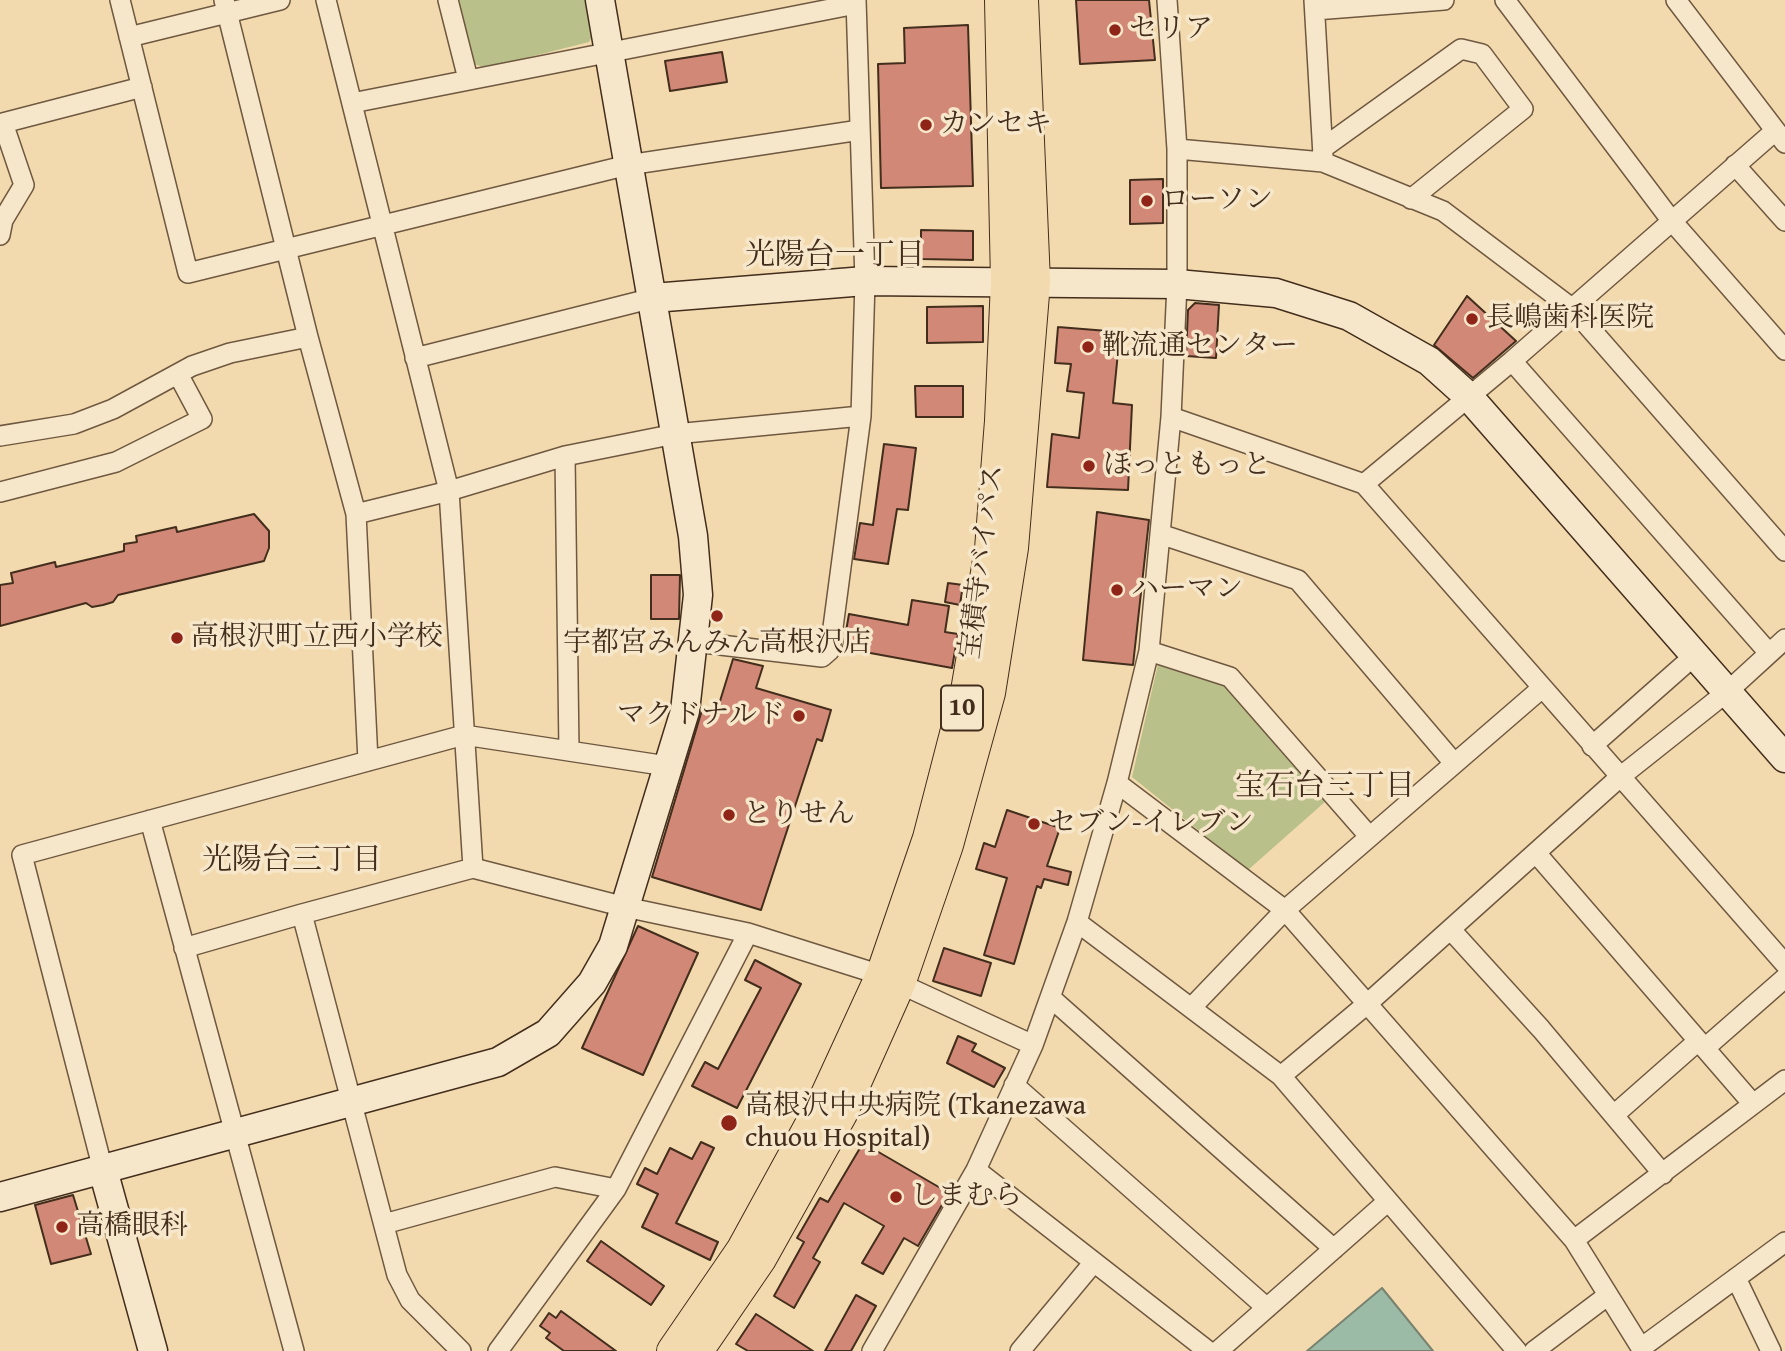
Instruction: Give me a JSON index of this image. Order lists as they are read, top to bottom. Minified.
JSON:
{"streets":{"main road":["宝積寺バイパス","10"]},"districts":["光陽台一丁目","宝石台三丁目","光陽台三丁目"],"places":["セリア","カンセキ","ローソン","長嶋歯科医院","靴流通センター","ほっともっと","ハーマン","宇都宮みんみん高根沢店","高根沢町立西小学校","マクドナルド","とりせん","セブン-イレブン","高根沢中央病院 (Tkanezawa chuou Hospital)","しまむら","高橋眼科"]}
